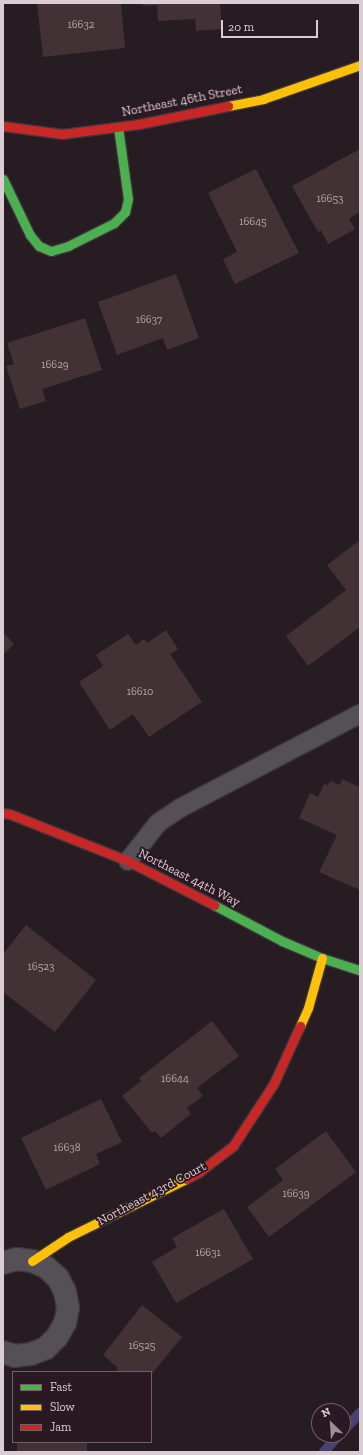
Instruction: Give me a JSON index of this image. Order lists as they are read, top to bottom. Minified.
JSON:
{"streets":{"street":["Northeast 46th Street","Northeast 44th Way","Northeast 43rd Court"]},"crossings":[["Northeast 44th Way","Northeast 43rd Court"]],"house_numbers":["16632","16653","16645","16637","16629","16610","16523","16644","16638","16639","16631","16525"],"legend":["Fast","Slow","Jam"],"scale_bar":"20 m","north":"top left"}
